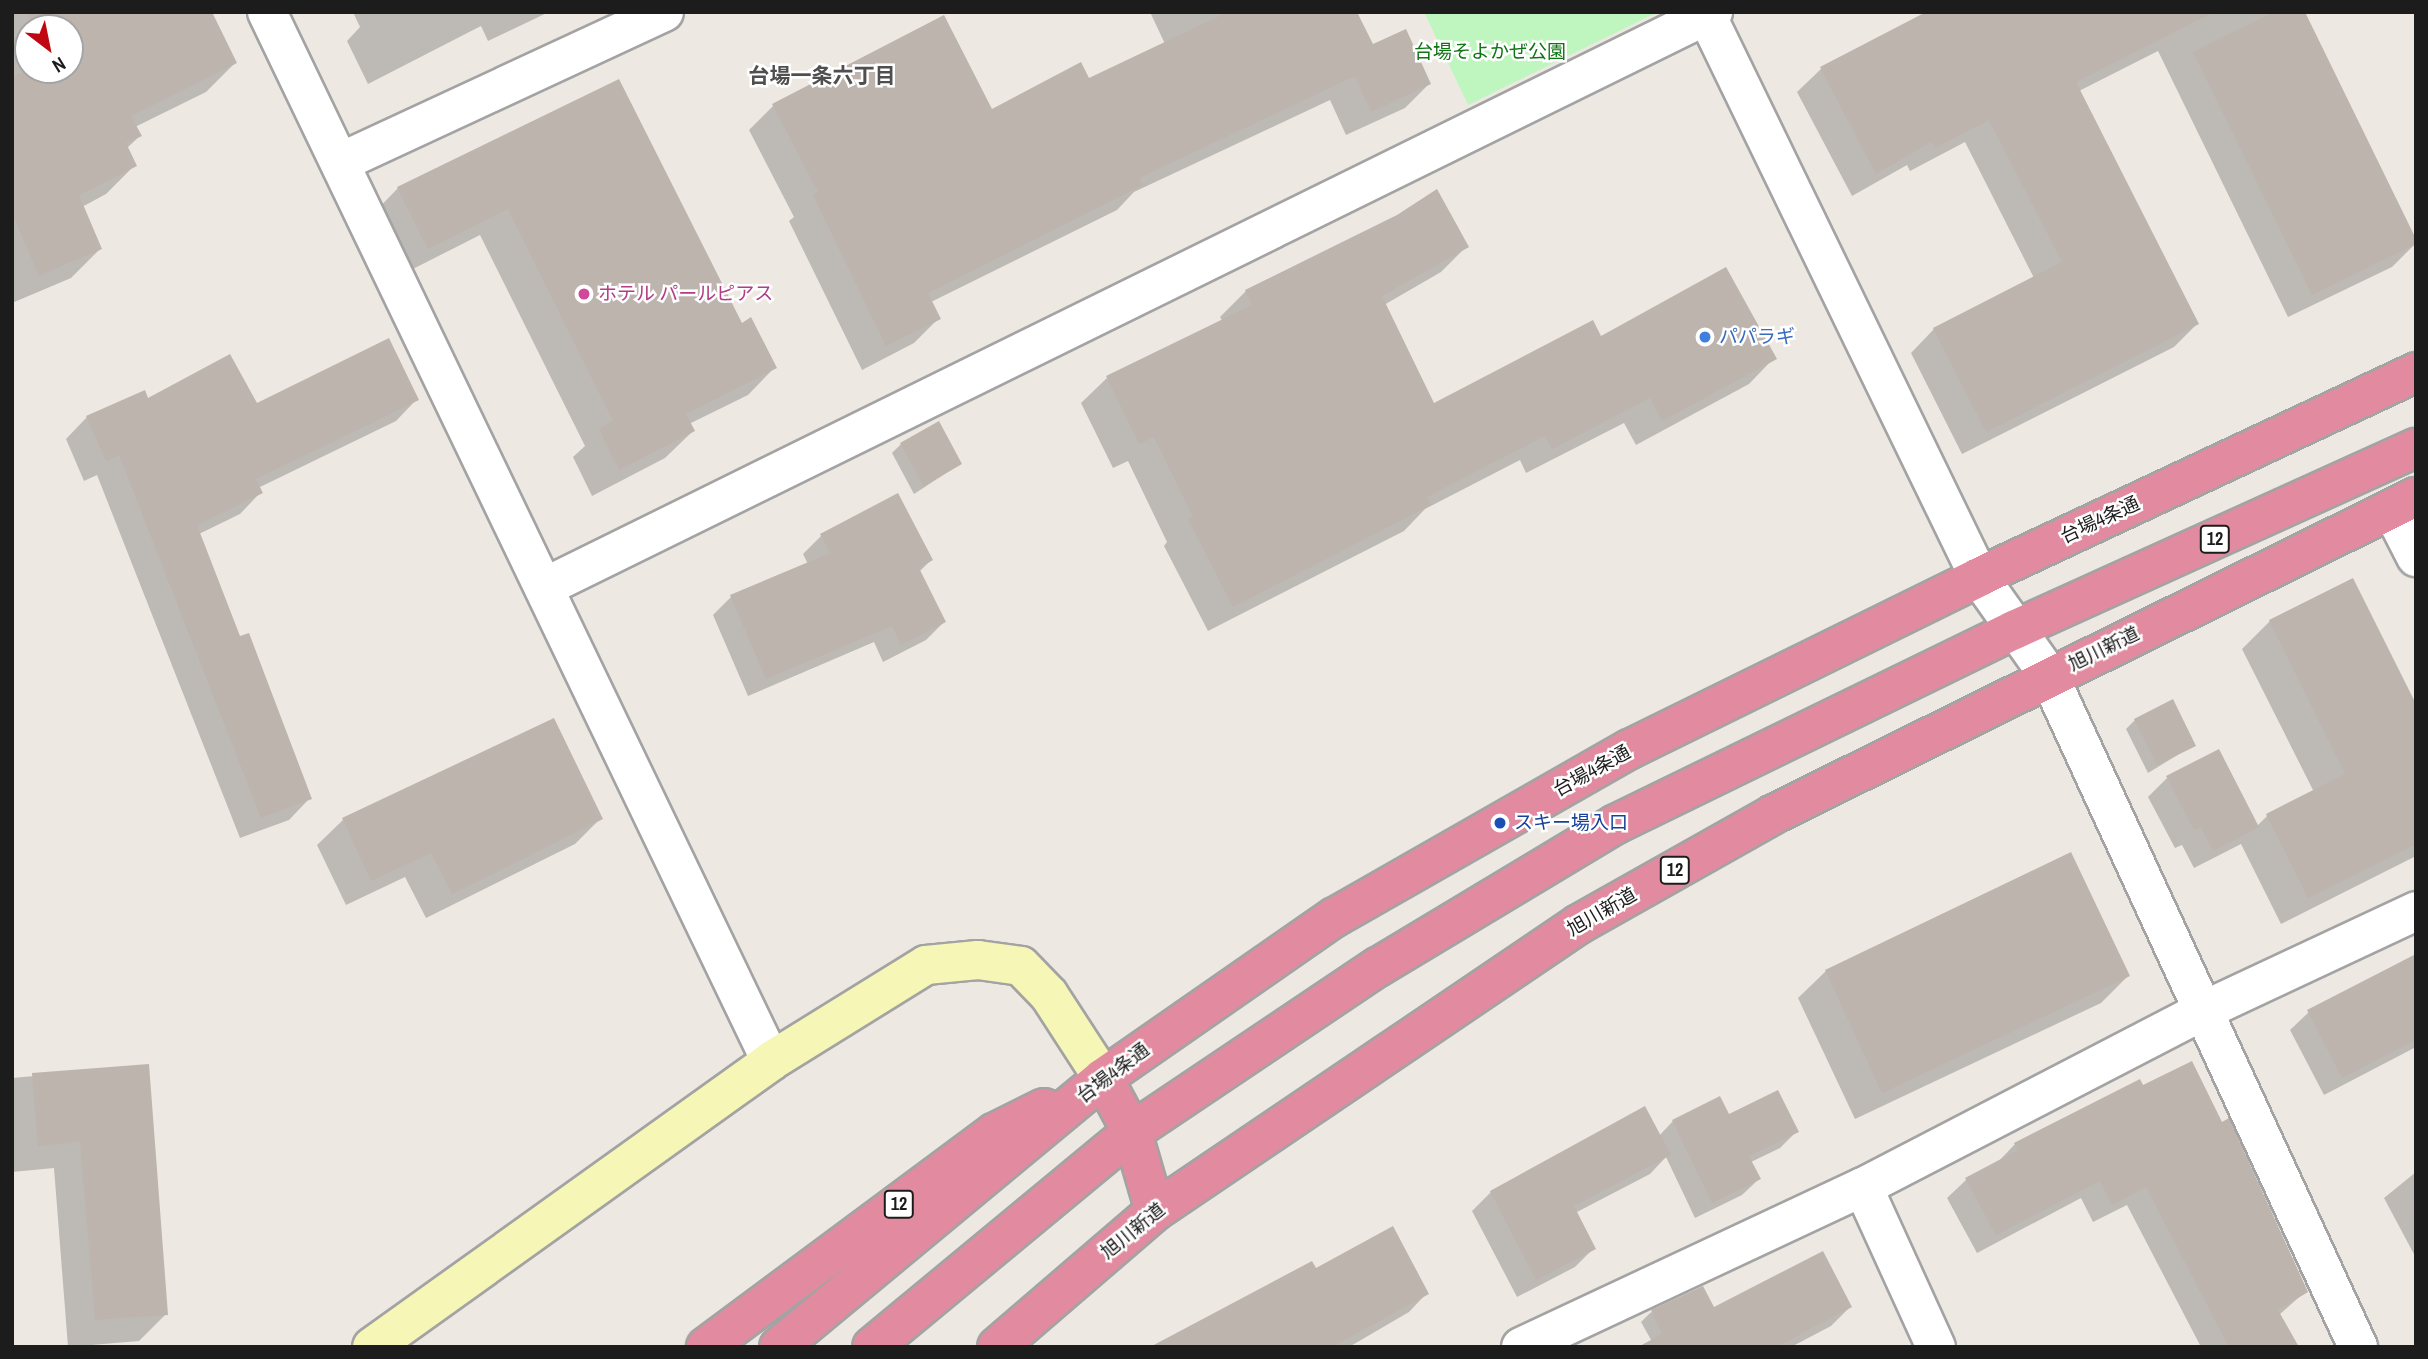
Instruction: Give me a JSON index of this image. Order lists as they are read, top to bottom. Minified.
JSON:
{"streets":{"highway":["台場4条通","12","旭川新道"]},"crossings":[["台場4条通","12"]],"districts":["台場一条六丁目"],"parks":["台場そよかぜ公園"],"places":["ホテル パールピアス","パパラギ","スキー場入口"],"north":"bottom right"}
